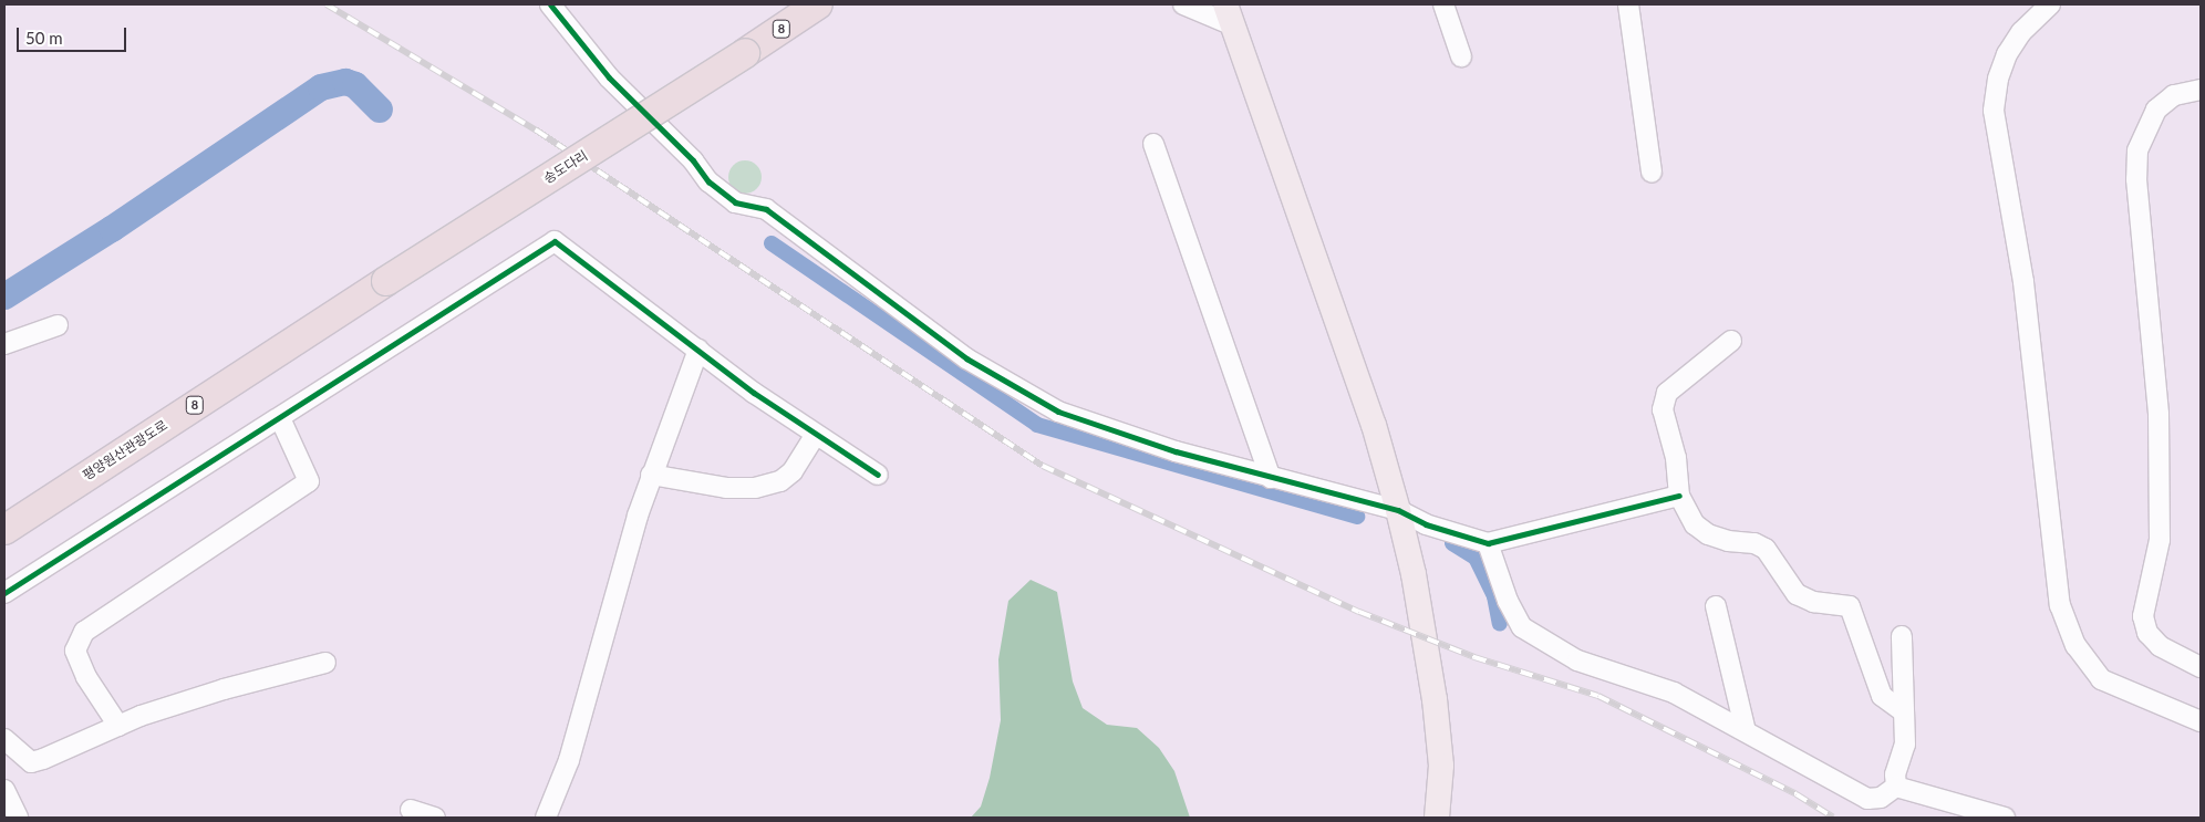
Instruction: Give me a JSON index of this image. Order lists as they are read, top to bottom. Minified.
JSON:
{"streets":{"highway":["8","송도다리","평양원산관광도로"]},"crossings":[["송도다리","평양원산관광도로"]],"scale_bar":"50 m"}
